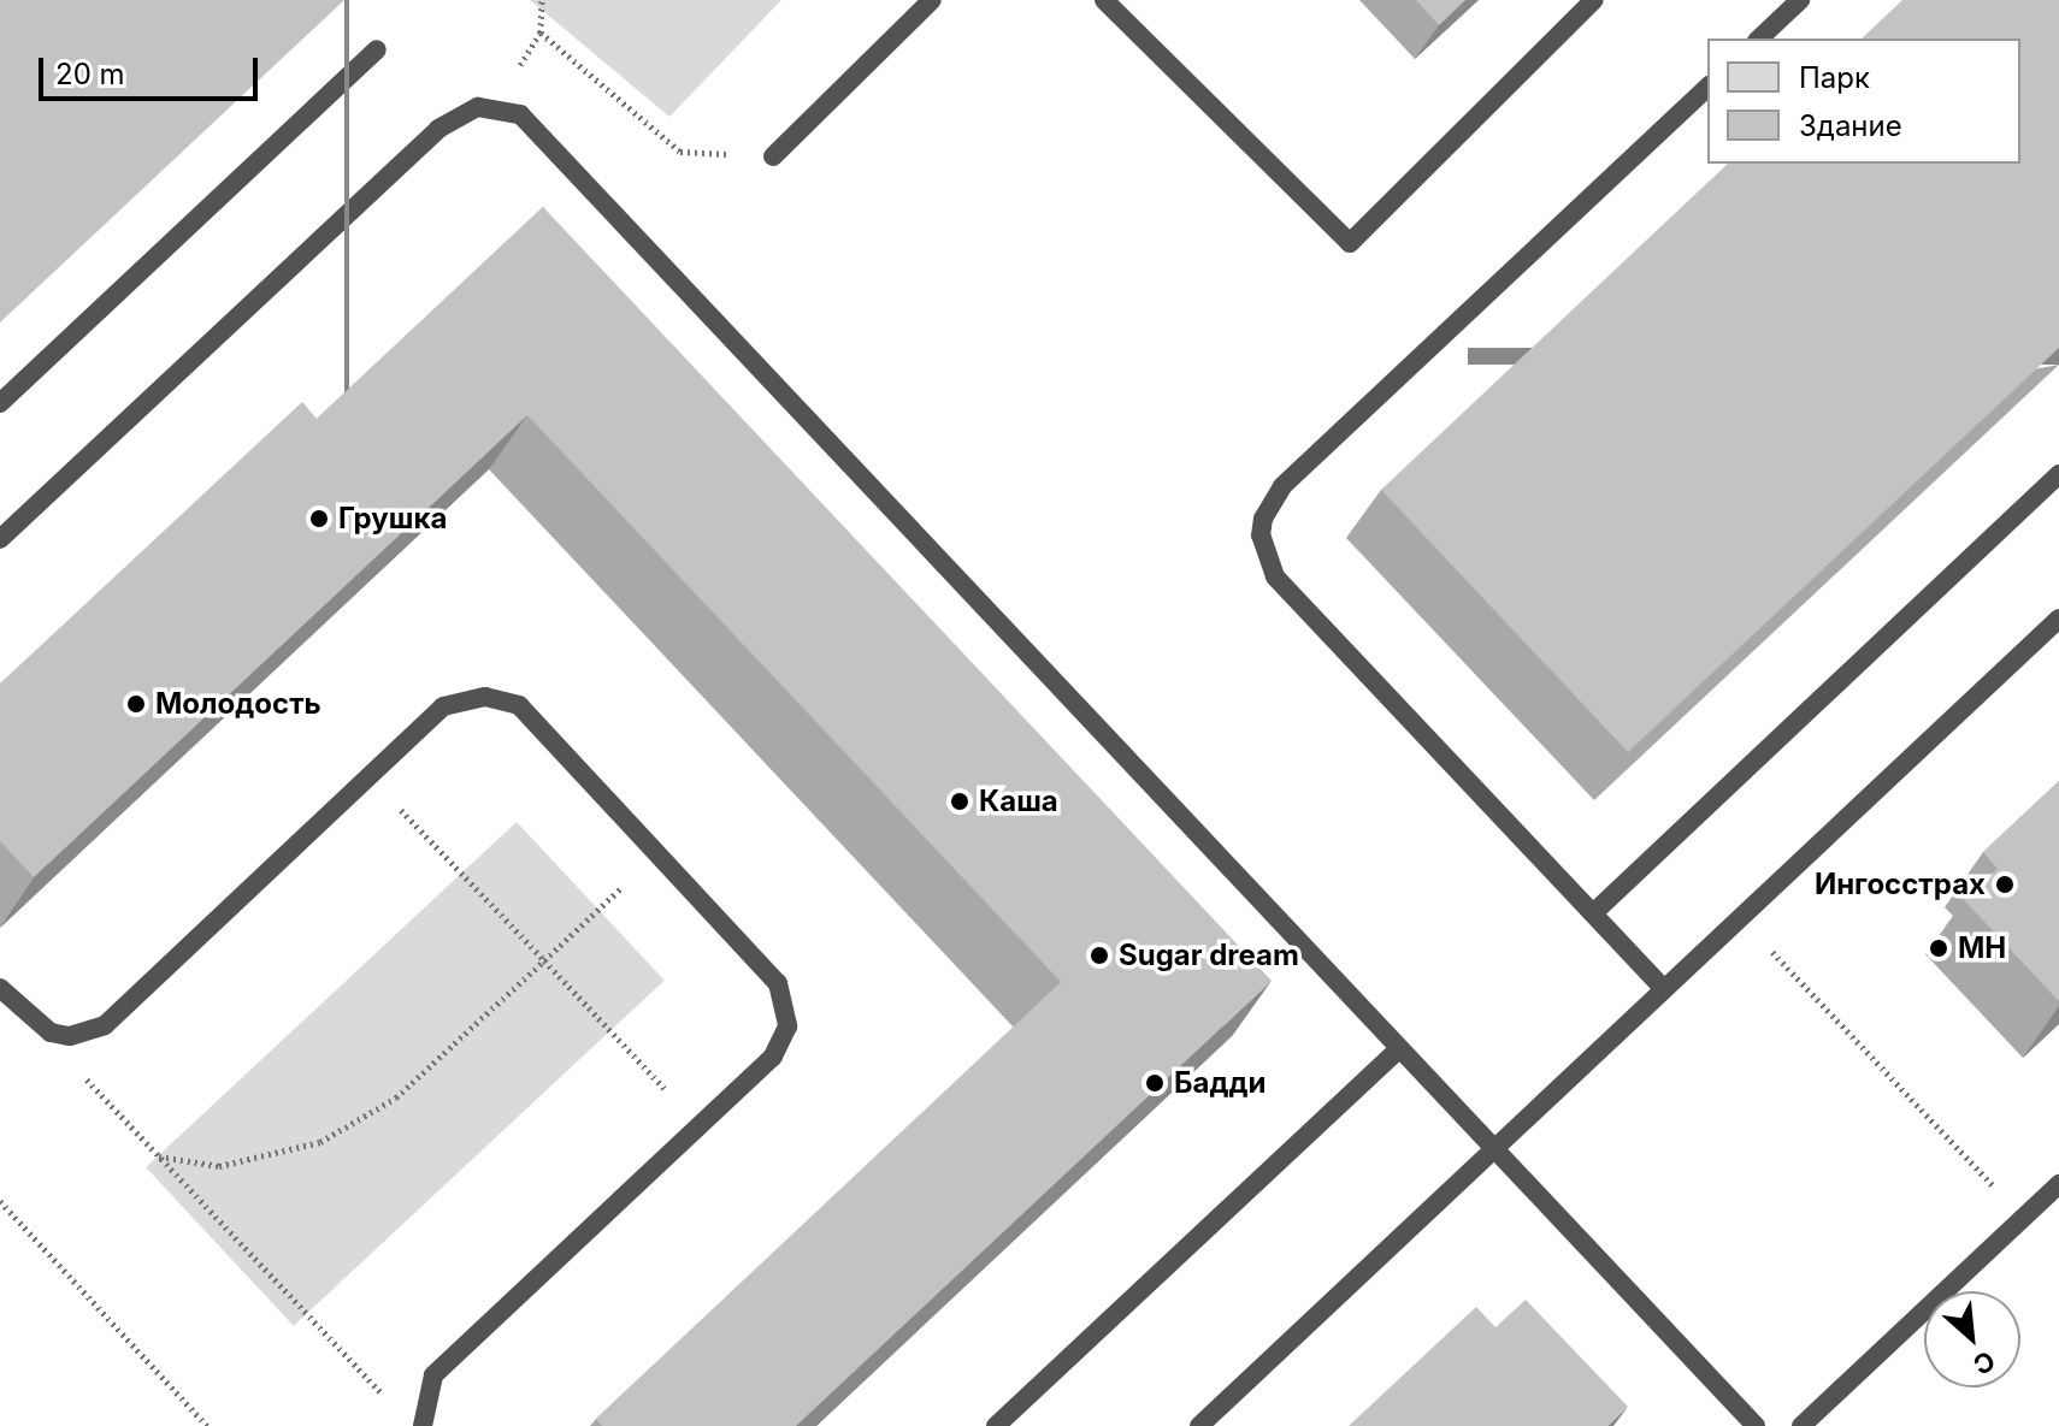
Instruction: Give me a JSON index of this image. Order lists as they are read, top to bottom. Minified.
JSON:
{"places":["Грушка","Молодость","Каша","Ингосстрах","МН","Sugar dream","Бадди"],"legend":["Парк","Здание"],"scale_bar":"20 m","north":"bottom right"}
